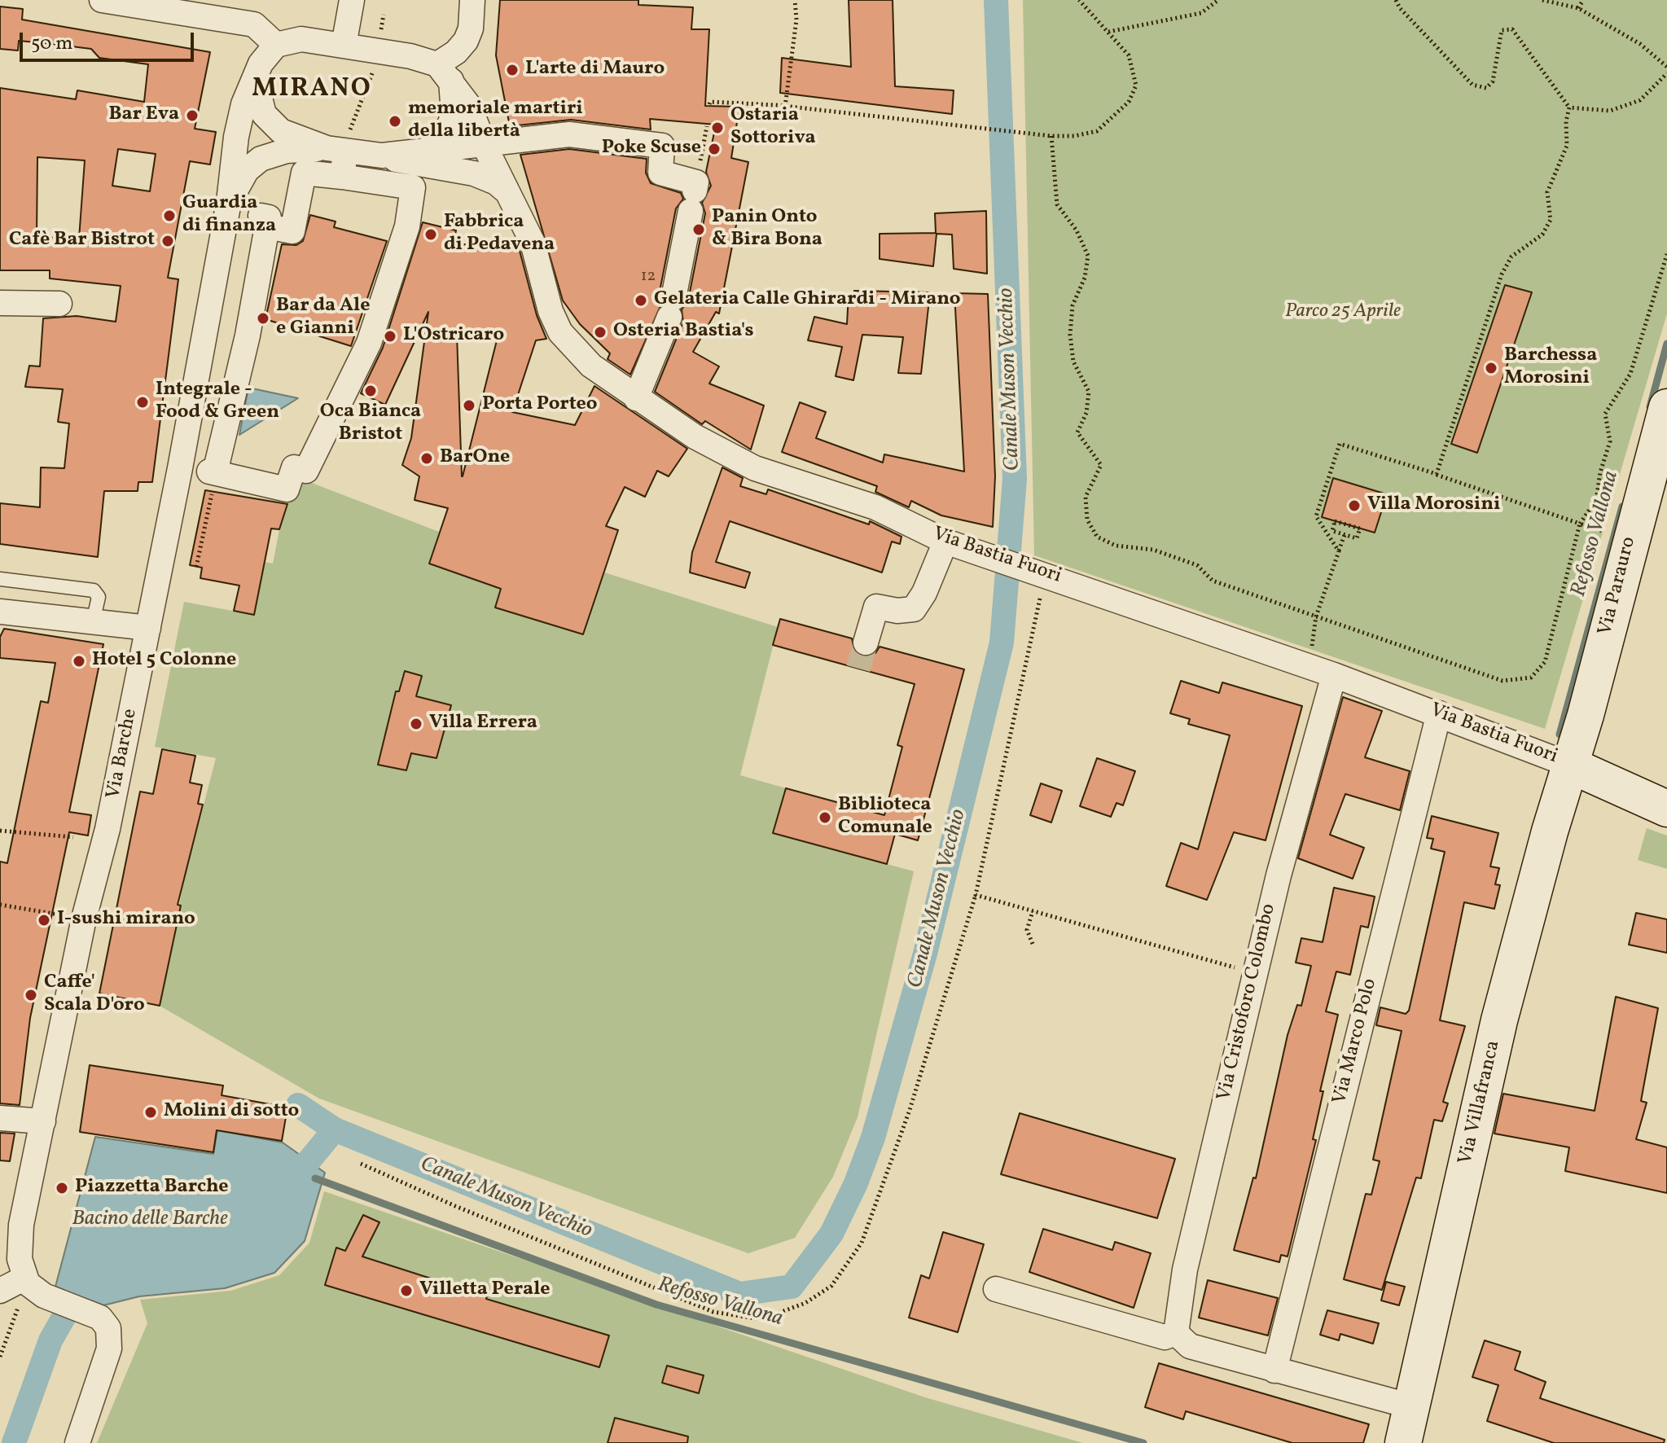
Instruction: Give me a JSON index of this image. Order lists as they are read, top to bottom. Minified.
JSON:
{"streets":{"main road":["Via Parauro","Via Villafranca"],"street":["Via Bastia Fuori","Via Barche","Via Cristoforo Colombo","Via Marco Polo"]},"crossings":[["Via Bastia Fuori","Via Parauro"],["Via Bastia Fuori","Via Cristoforo Colombo"],["Via Bastia Fuori","Via Marco Polo"],["Via Bastia Fuori","Via Villafranca"],["Via Parauro","Via Villafranca"]],"districts":["MIRANO"],"water":["Canale Muson Vecchio","Refosso Vallona","Bacino delle Barche"],"parks":["Parco 25 Aprile"],"places":["L'arte di Mauro","Bar Eva","memoriale martiri della libertà","Ostaria Sottoriva","Poke Scuse","Guardia di finanza","Panin Onto & Bira Bona","Fabbrica di Pedavena","Cafè Bar Bistrot","Gelateria Calle Ghirardi - Mirano","Bar da Ale e Gianni","Osteria Bastia's","L'Ostricaro","Barchessa Morosini","Oca Bianca Bristot","Integrale - Food & Green","Porta Porteo","BarOne","Villa Morosini","Hotel 5 Colonne","Villa Errera","Biblioteca Comunale","I-sushi mirano","Caffe' Scala D'oro","Molini di sotto","Piazzetta Barche","Villetta Perale"],"house_numbers":["12"],"scale_bar":"50 m"}
